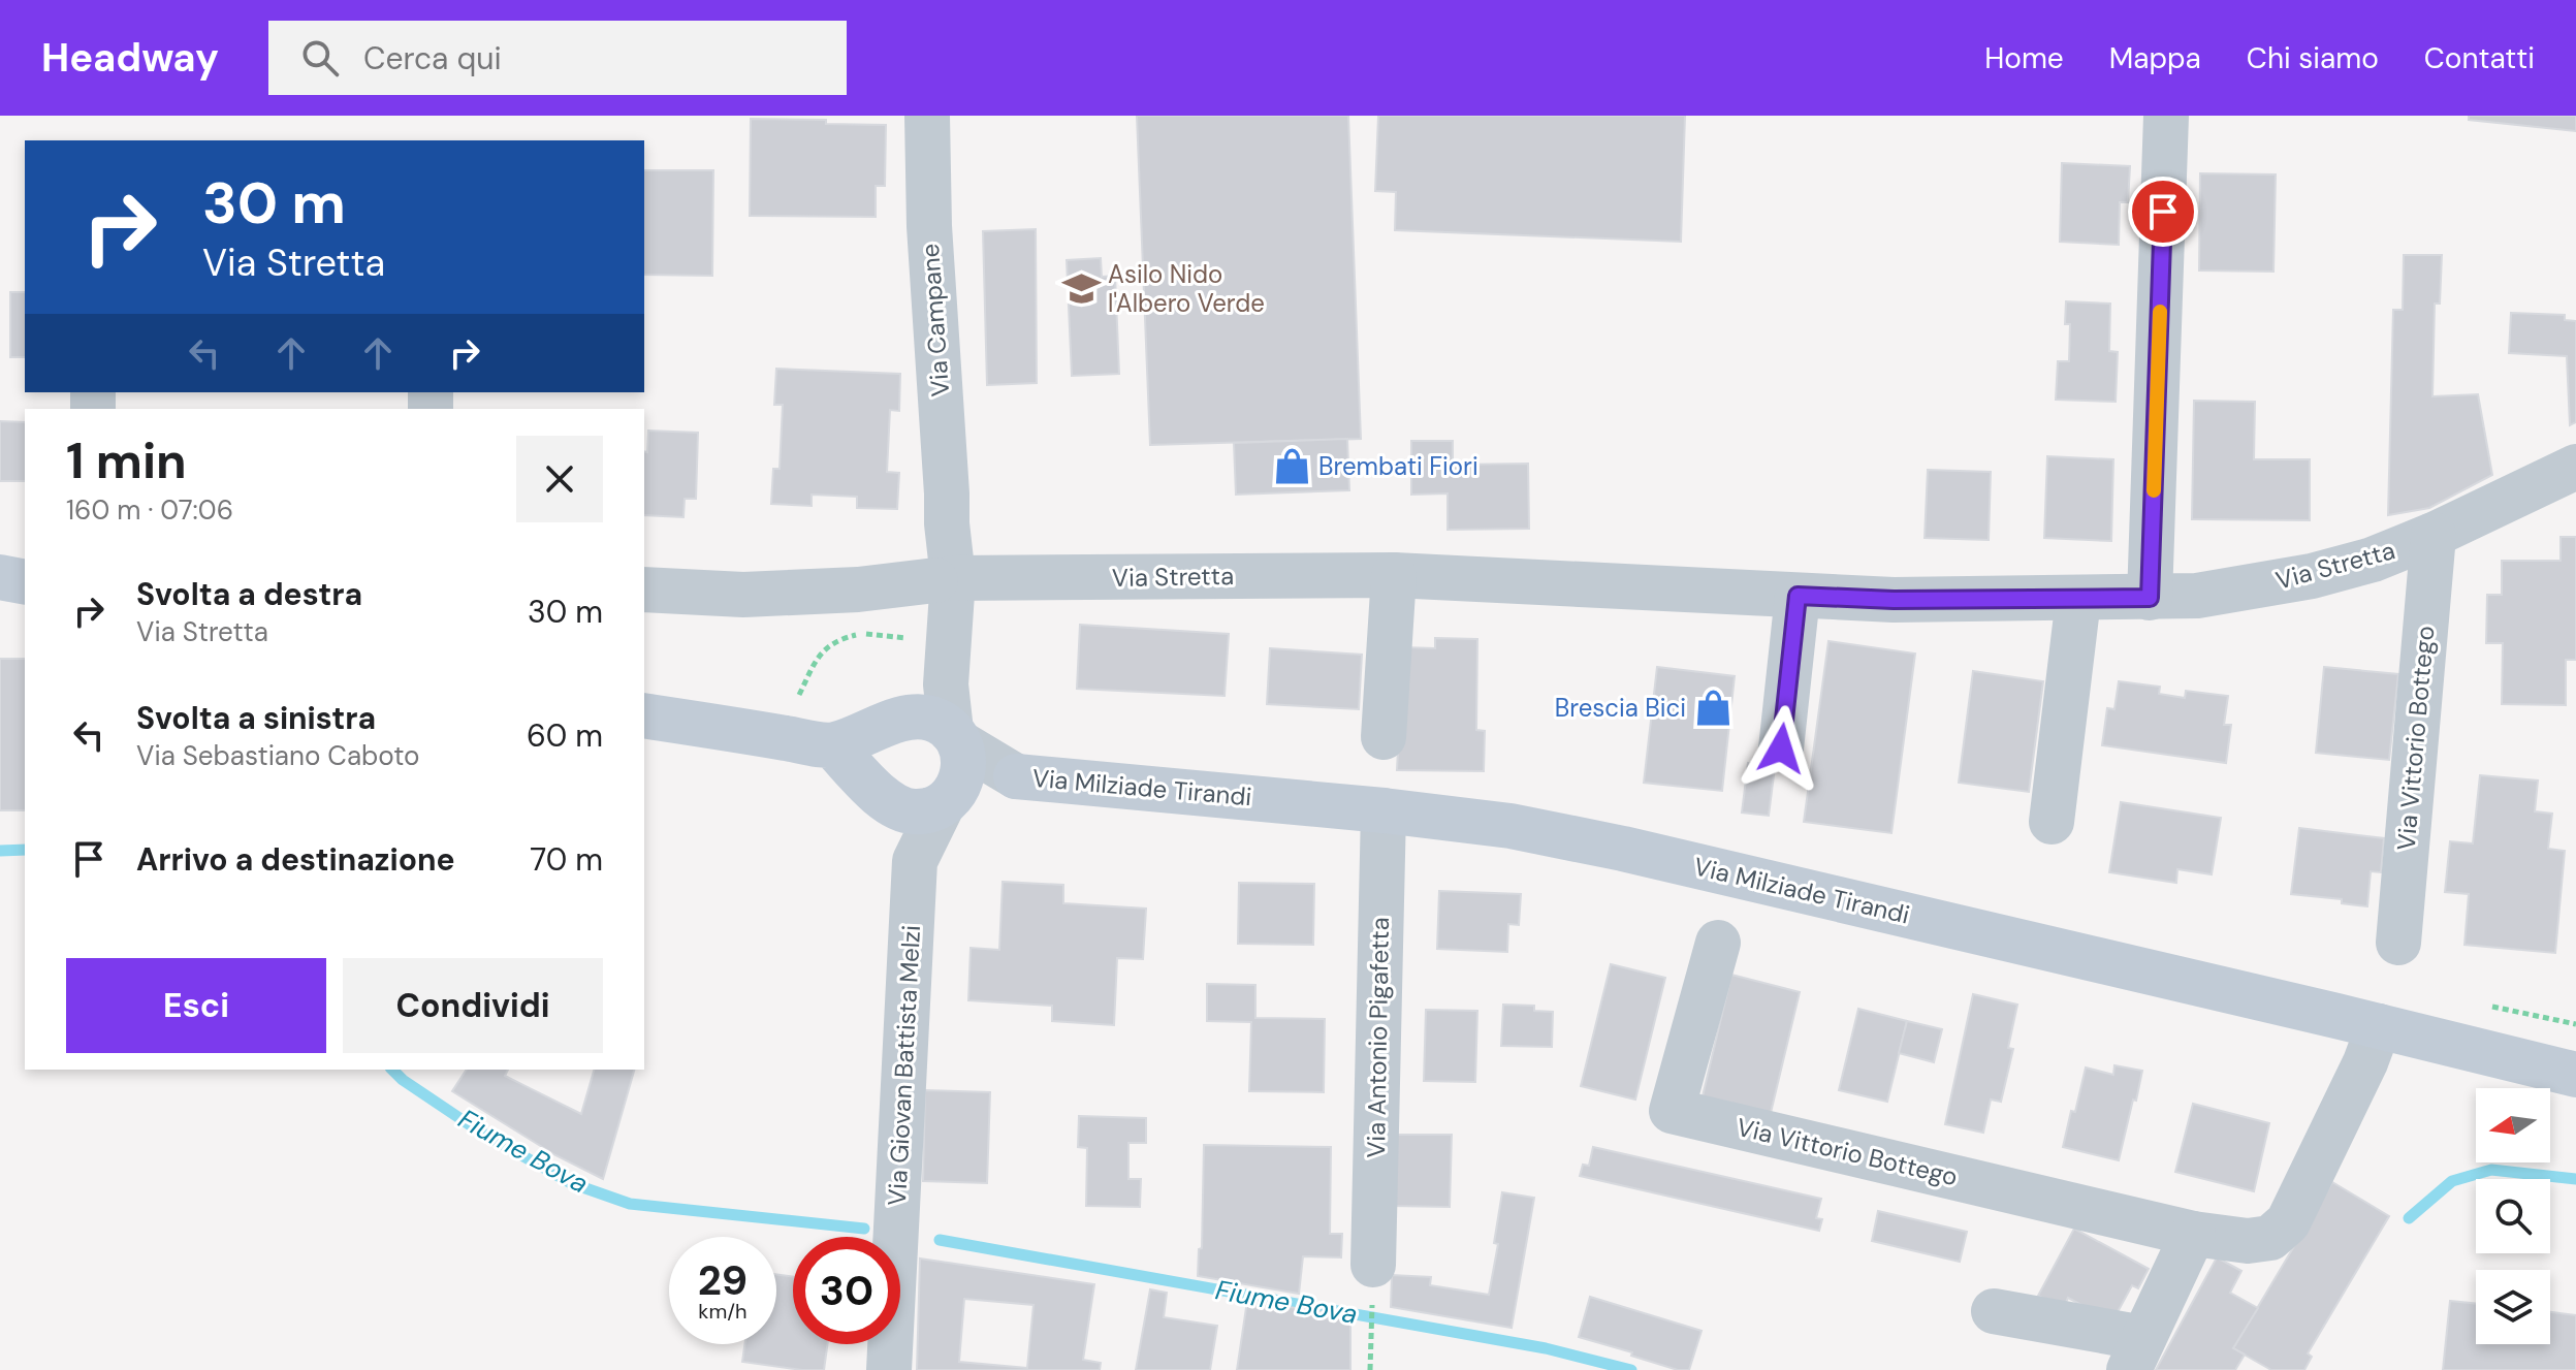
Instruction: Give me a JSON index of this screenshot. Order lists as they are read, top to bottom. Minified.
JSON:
{"streets":{"street":["Via Campane","Via Stretta","Via Vittorio Bottego","Via Milziade Tirandi","Via Antonio Pigafetta","Via Giovan Battista Melzi"]},"crossings":[["Via Campane","Via Stretta"],["Via Campane","Via Milziade Tirandi"],["Via Campane","Via Giovan Battista Melzi"],["Via Stretta","Via Vittorio Bottego"],["Via Vittorio Bottego","Via Milziade Tirandi"],["Via Milziade Tirandi","Via Antonio Pigafetta"],["Via Milziade Tirandi","Via Giovan Battista Melzi"]],"water":["Fiume Bova"],"places":{"school or university":["Asilo Nido l'Albero Verde"],"shop":["Brembati Fiori","Brescia Bici"]},"north":"left","page":{"header":"Headway","search":"Cerca qui","nav":["Home","Mappa","Chi siamo","Contatti"],"turn":["30 m","Via Stretta"],"heading":["1 min","160 m · 07:06"],"list":[{"name":"Svolta a destra","note":"Via Stretta","value":"30 m"},{"name":"Svolta a sinistra","note":"Via Sebastiano Caboto","value":"60 m"},{"name":"Arrivo a destinazione","value":"70 m"}],"buttons":["Esci","Condividi"],"speed":"29 km/h","limit":"30"}}
